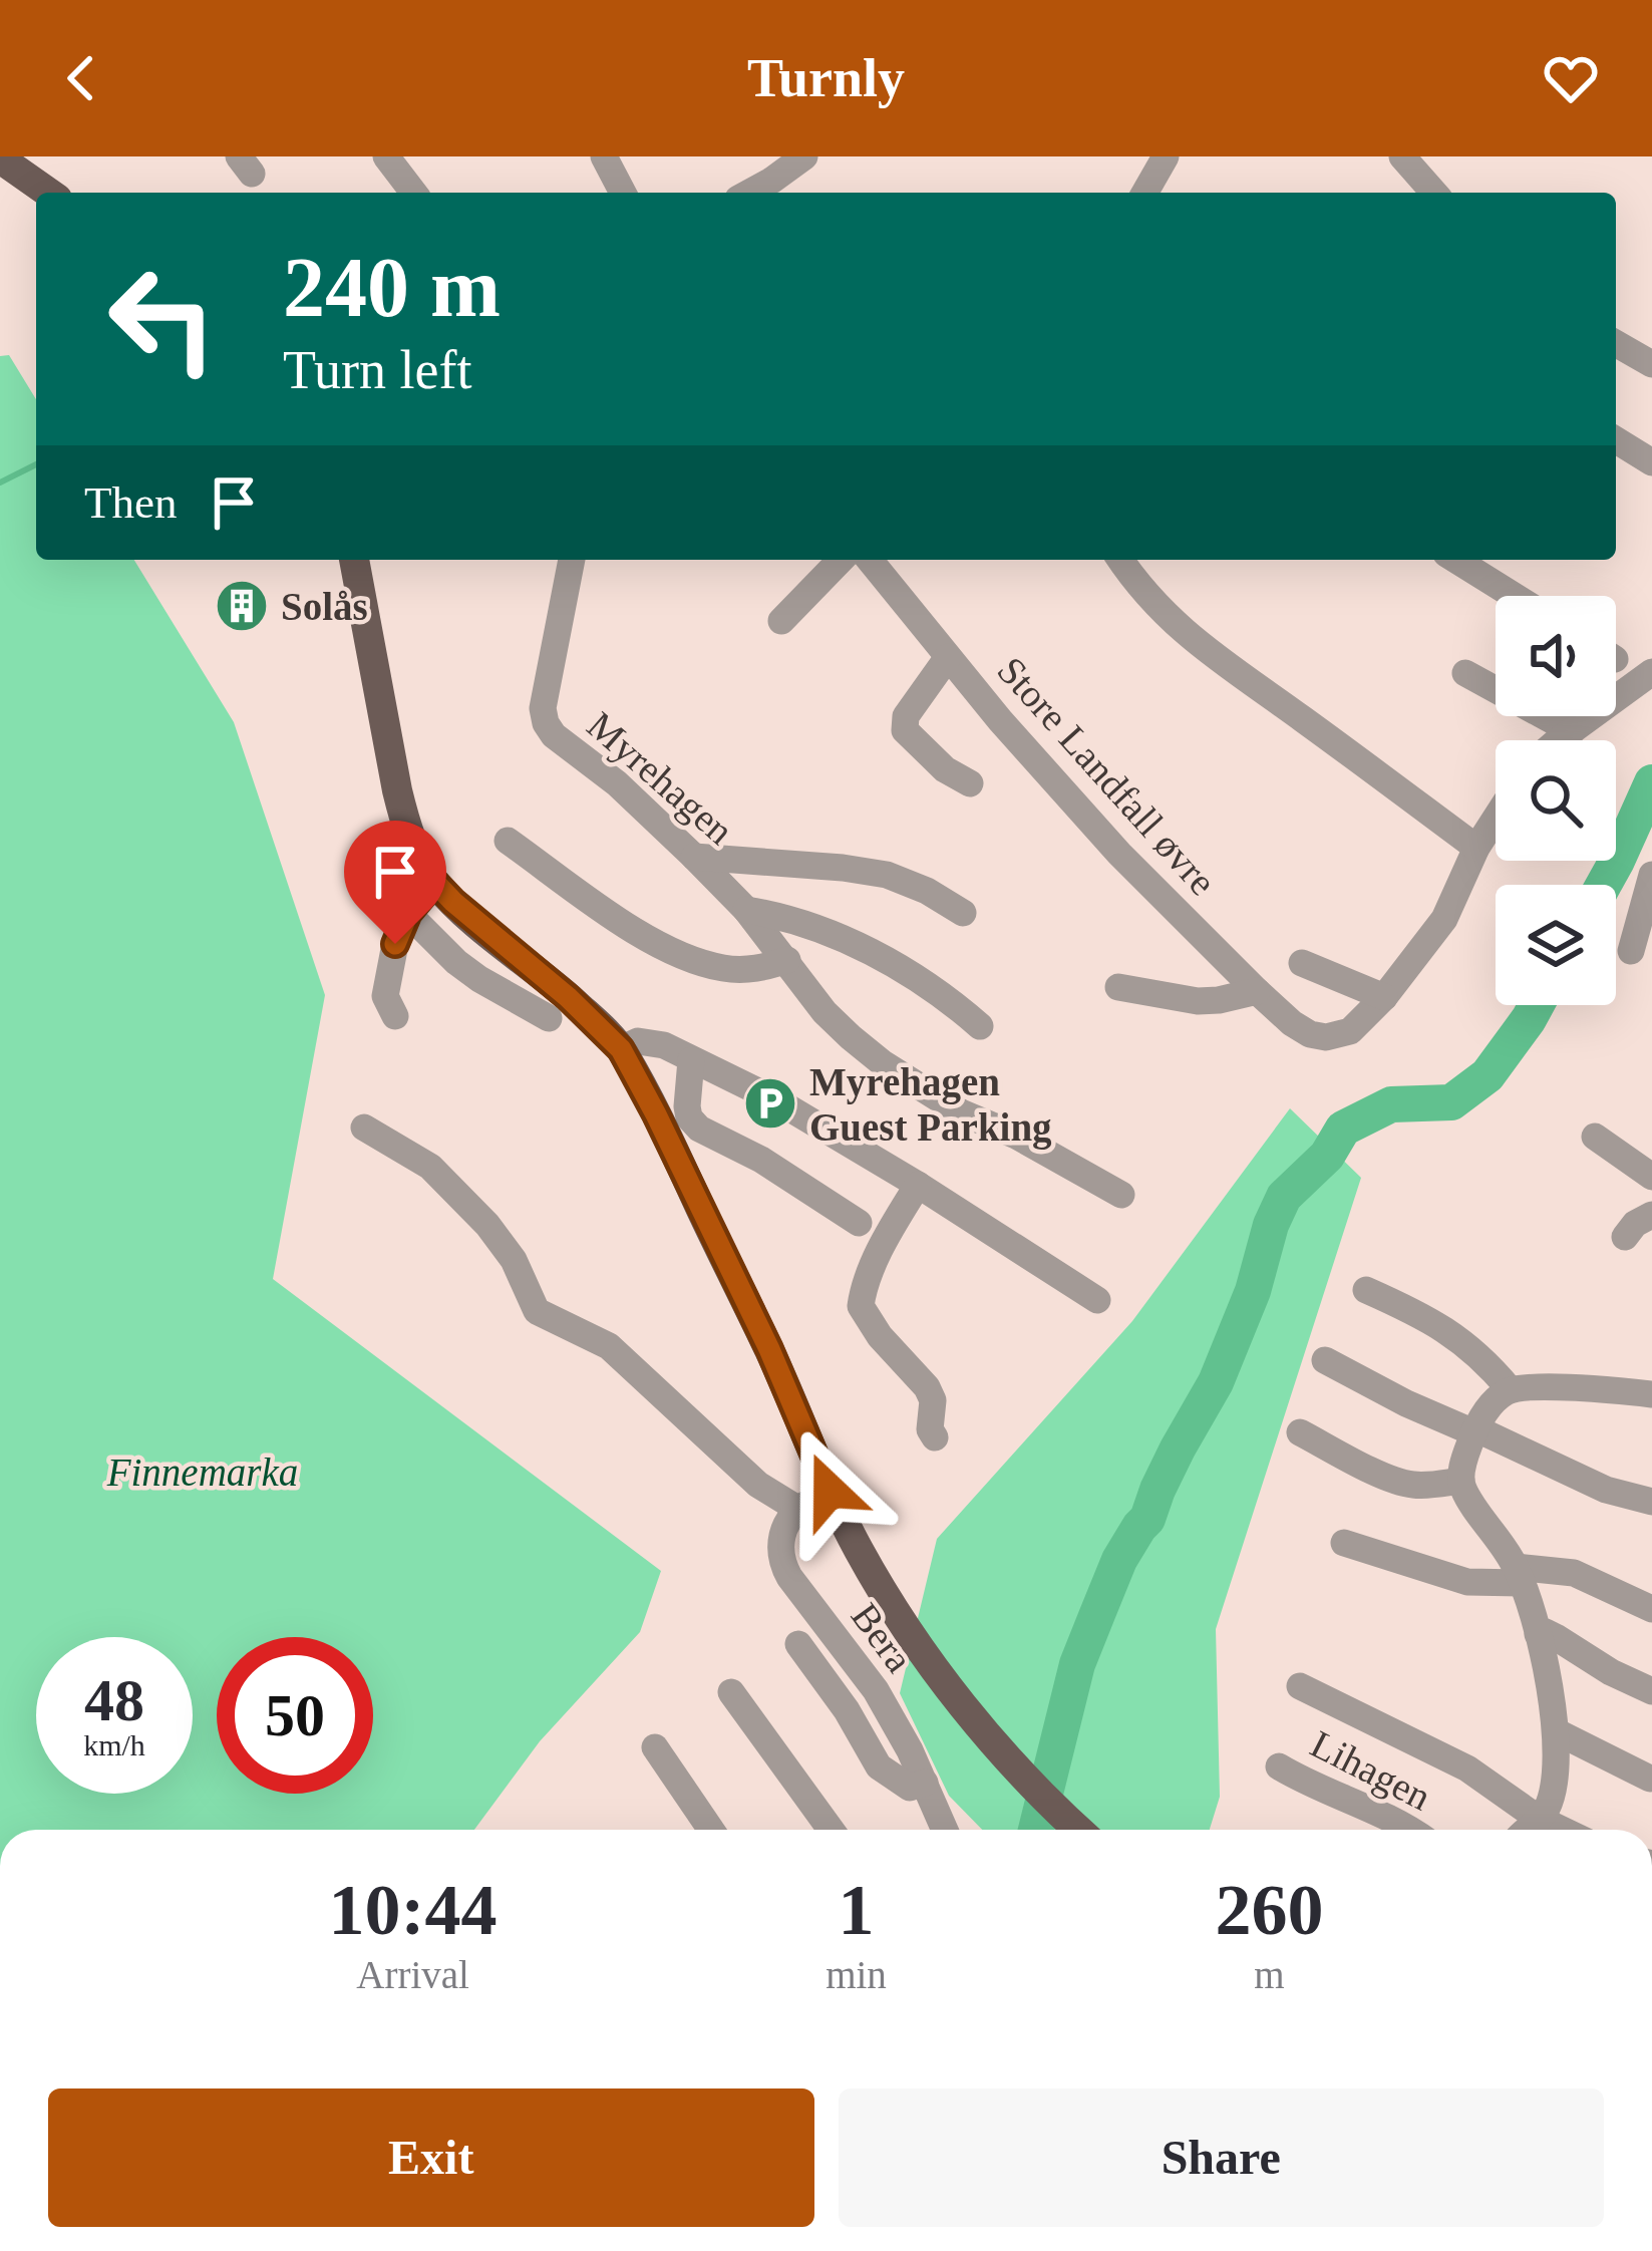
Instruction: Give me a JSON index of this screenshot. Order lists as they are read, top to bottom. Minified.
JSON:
{"streets":{"street":["Store Landfall øvre","Myrehagen","Bera","Lihagen"]},"parks":["Finnemarka"],"places":{"building":["Solås"],"parking":["Myrehagen Guest Parking"]},"page":{"header":"Turnly","turn":["240 m","Turn left"],"then":"Then","speed":"48 km/h","limit":"50","eta":["10:44","Arrival","1","min","260","m"],"buttons":["Exit","Share"]}}
